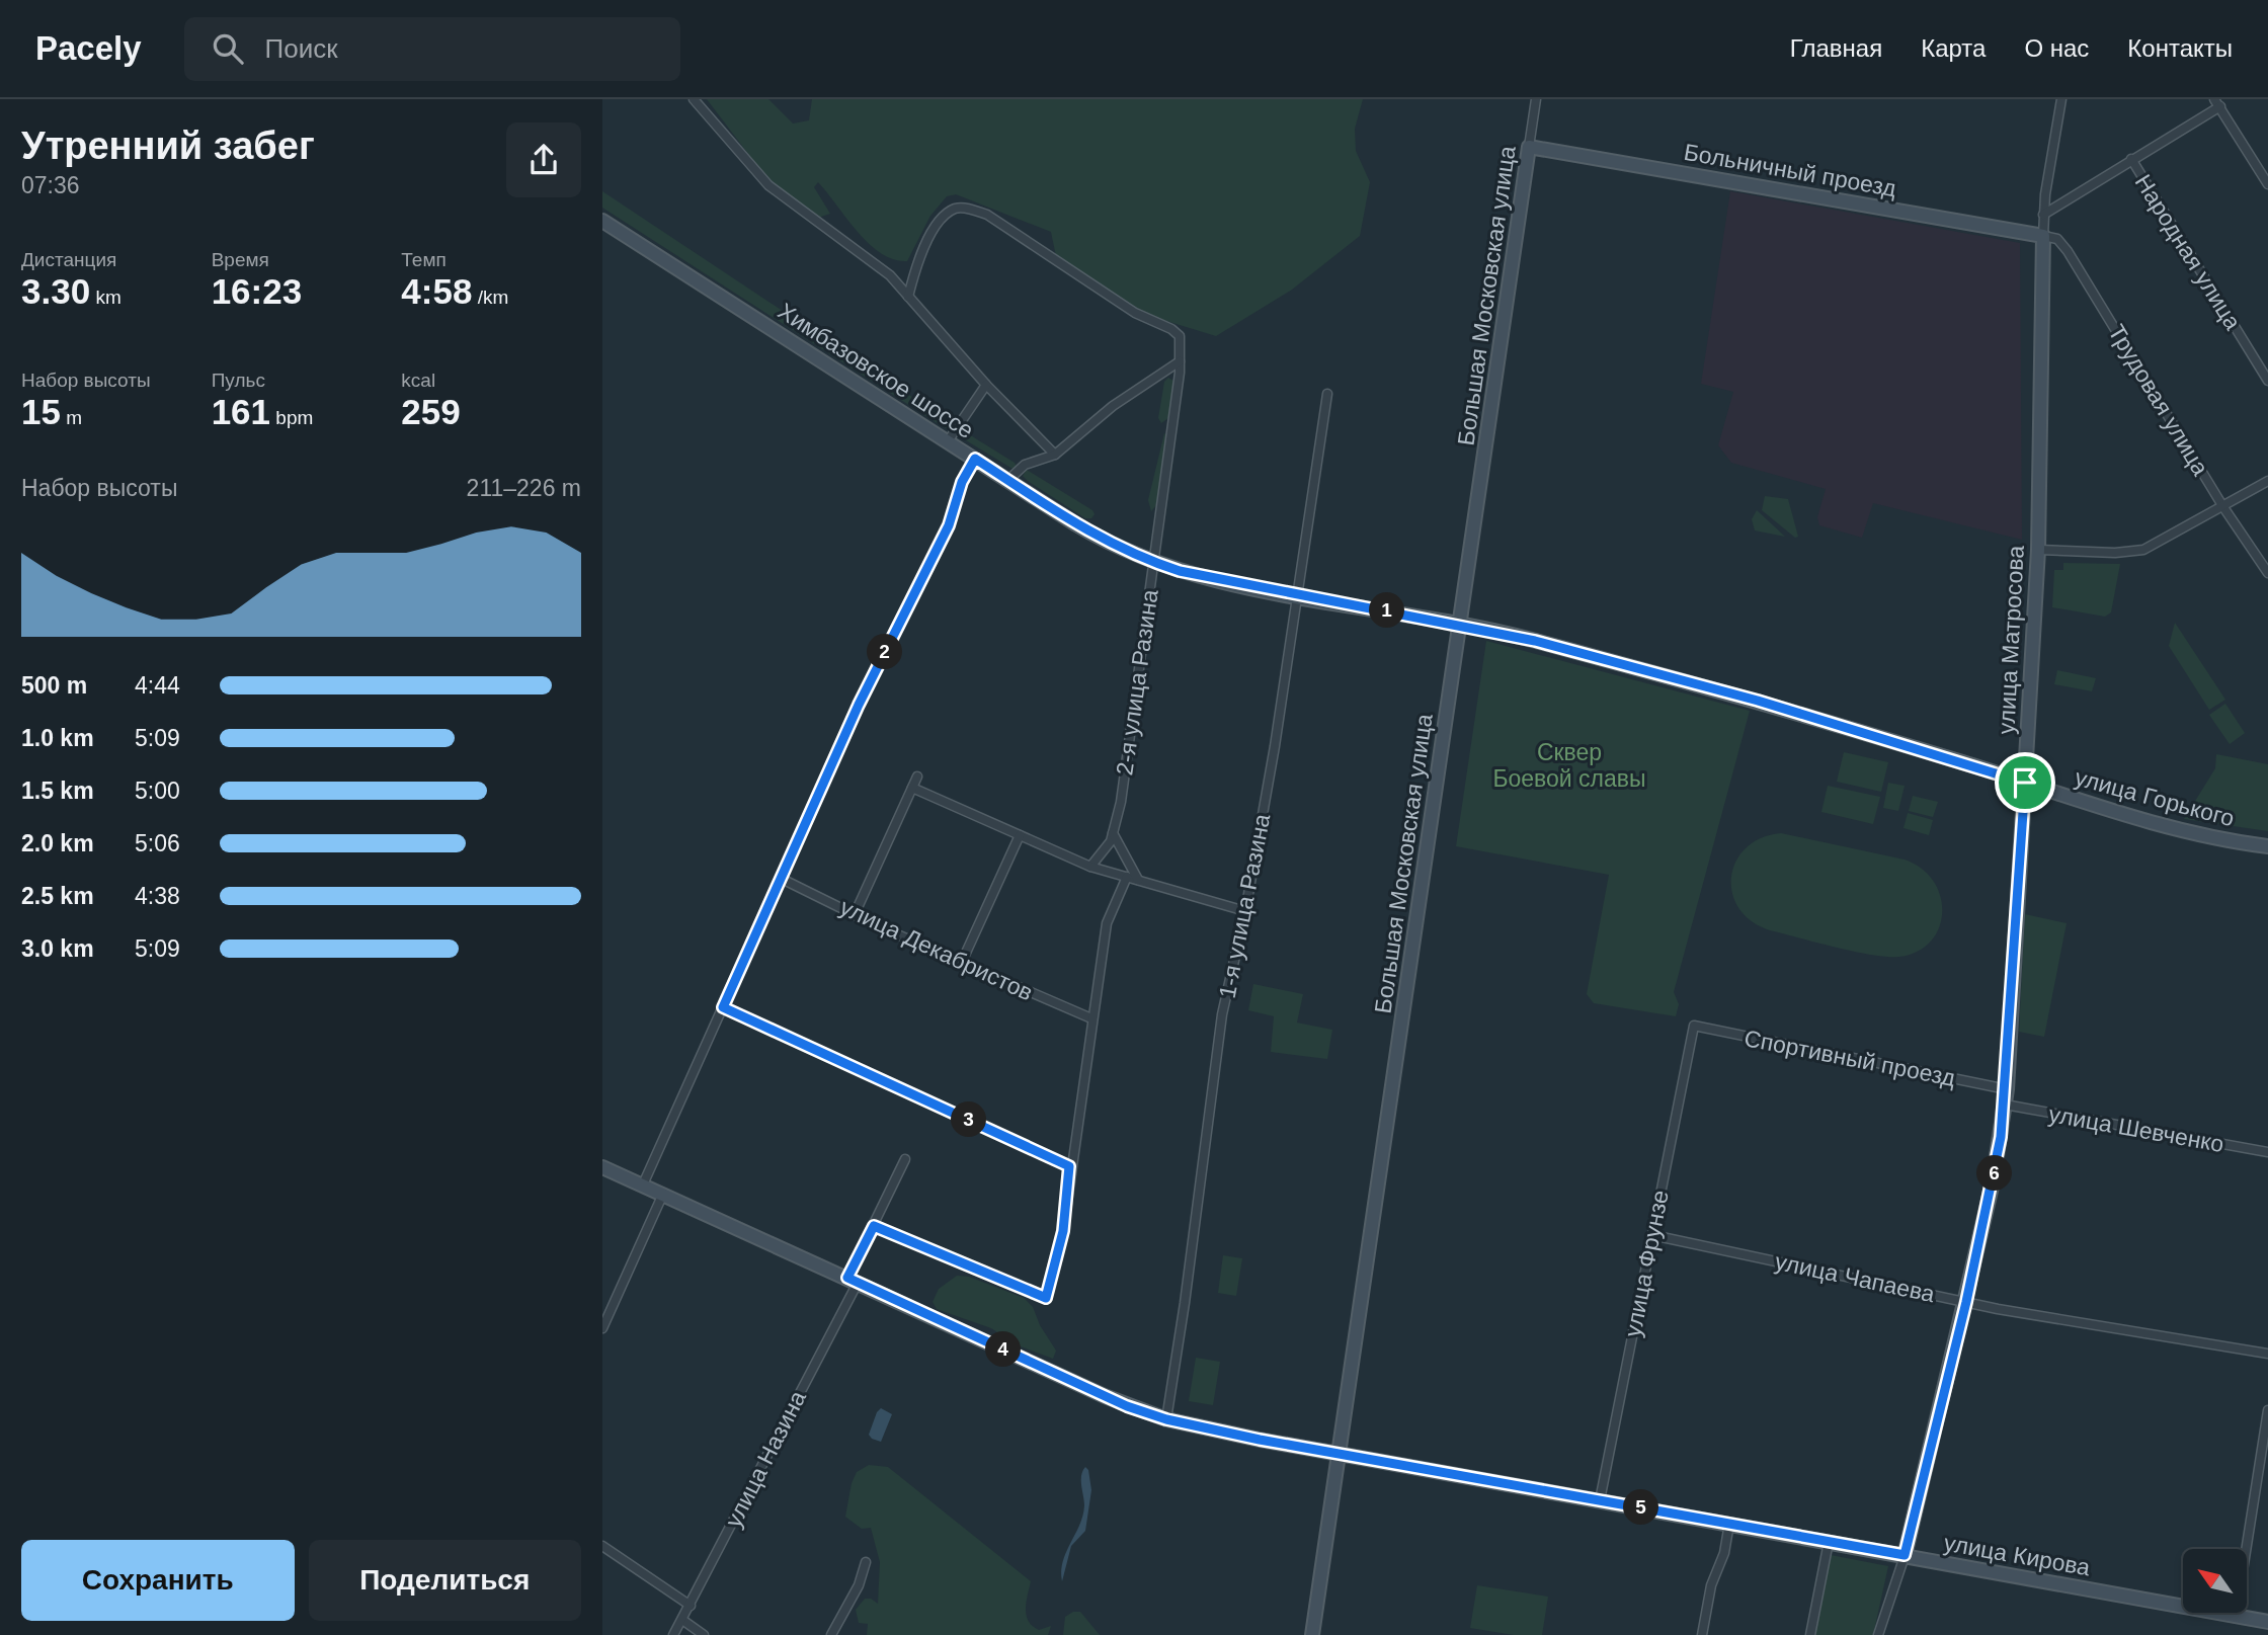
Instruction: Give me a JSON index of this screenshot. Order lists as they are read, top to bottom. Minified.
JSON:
{"streets":{"street":["Больничный проезд","Народная улица","Большая Московская улица","Химбазовское шоссе","Трудовая улица","улица Матросова","2-я улица Разина","улица Горького","1-я улица Разина","улица Декабристов","Спортивный проезд","улица Шевченко","улица Фрунзе","улица Чапаева","улица Назина","улица Кирова"]},"crossings":[["Больничный проезд","Большая Московская улица"],["Больничный проезд","Трудовая улица"],["Больничный проезд","улица Матросова"],["Большая Московская улица","Химбазовское шоссе"],["Большая Московская улица","улица Горького"],["Большая Московская улица","улица Кирова"],["Химбазовское шоссе","2-я улица Разина"],["Химбазовское шоссе","улица Горького"],["Химбазовское шоссе","1-я улица Разина"],["Трудовая улица","улица Матросова"],["улица Матросова","улица Горького"],["улица Матросова","Спортивный проезд"],["улица Матросова","улица Шевченко"],["улица Матросова","улица Чапаева"],["улица Матросова","улица Кирова"],["1-я улица Разина","улица Кирова"],["Спортивный проезд","улица Фрунзе"],["улица Фрунзе","улица Чапаева"],["улица Фрунзе","улица Кирова"],["улица Назина","улица Кирова"]],"parks":["Сквер Боевой славы"],"north":"top left","page":{"header":"Pacely","search":"Поиск","nav":["Главная","Карта","О нас","Контакты"],"heading":["Утренний забег","07:36"],"stats":[["Дистанция","3.30 km"],["Время","16:23"],["Темп","4:58 /km"],["Набор высоты","15 m"],["Пульс","161 bpm"],["kcal","259"]],"chart":["Набор высоты","211–226 m"],"pins":["1","2","3","6","4","5"],"list":[{"name":"500 m","note":"4:44"},{"name":"1.0 km","note":"5:09"},{"name":"1.5 km","note":"5:00"},{"name":"2.0 km","note":"5:06"},{"name":"2.5 km","note":"4:38"},{"name":"3.0 km","note":"5:09"}],"buttons":["Сохранить","Поделиться"]}}
